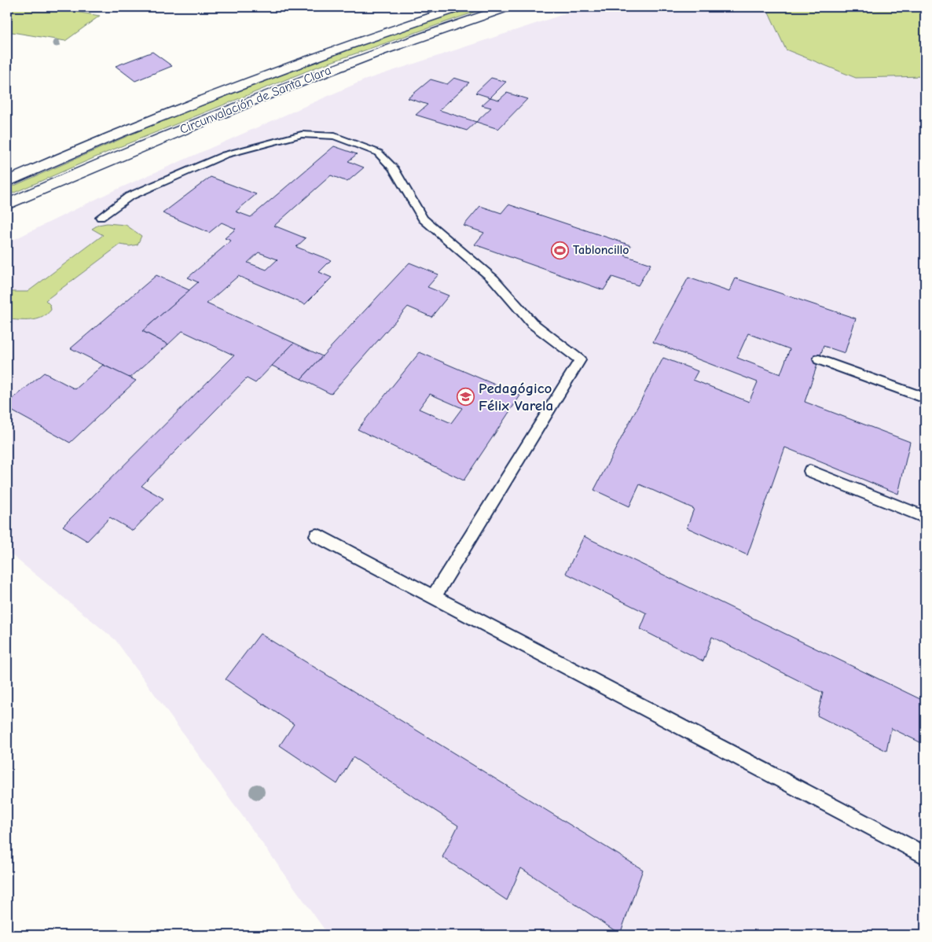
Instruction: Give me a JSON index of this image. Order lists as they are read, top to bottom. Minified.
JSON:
{"streets":{"highway":["Circunvalación de Santa Clara"]},"places":{"sports":["Tabloncillo"],"school or university":["Pedagógico Félix Varela"]}}
